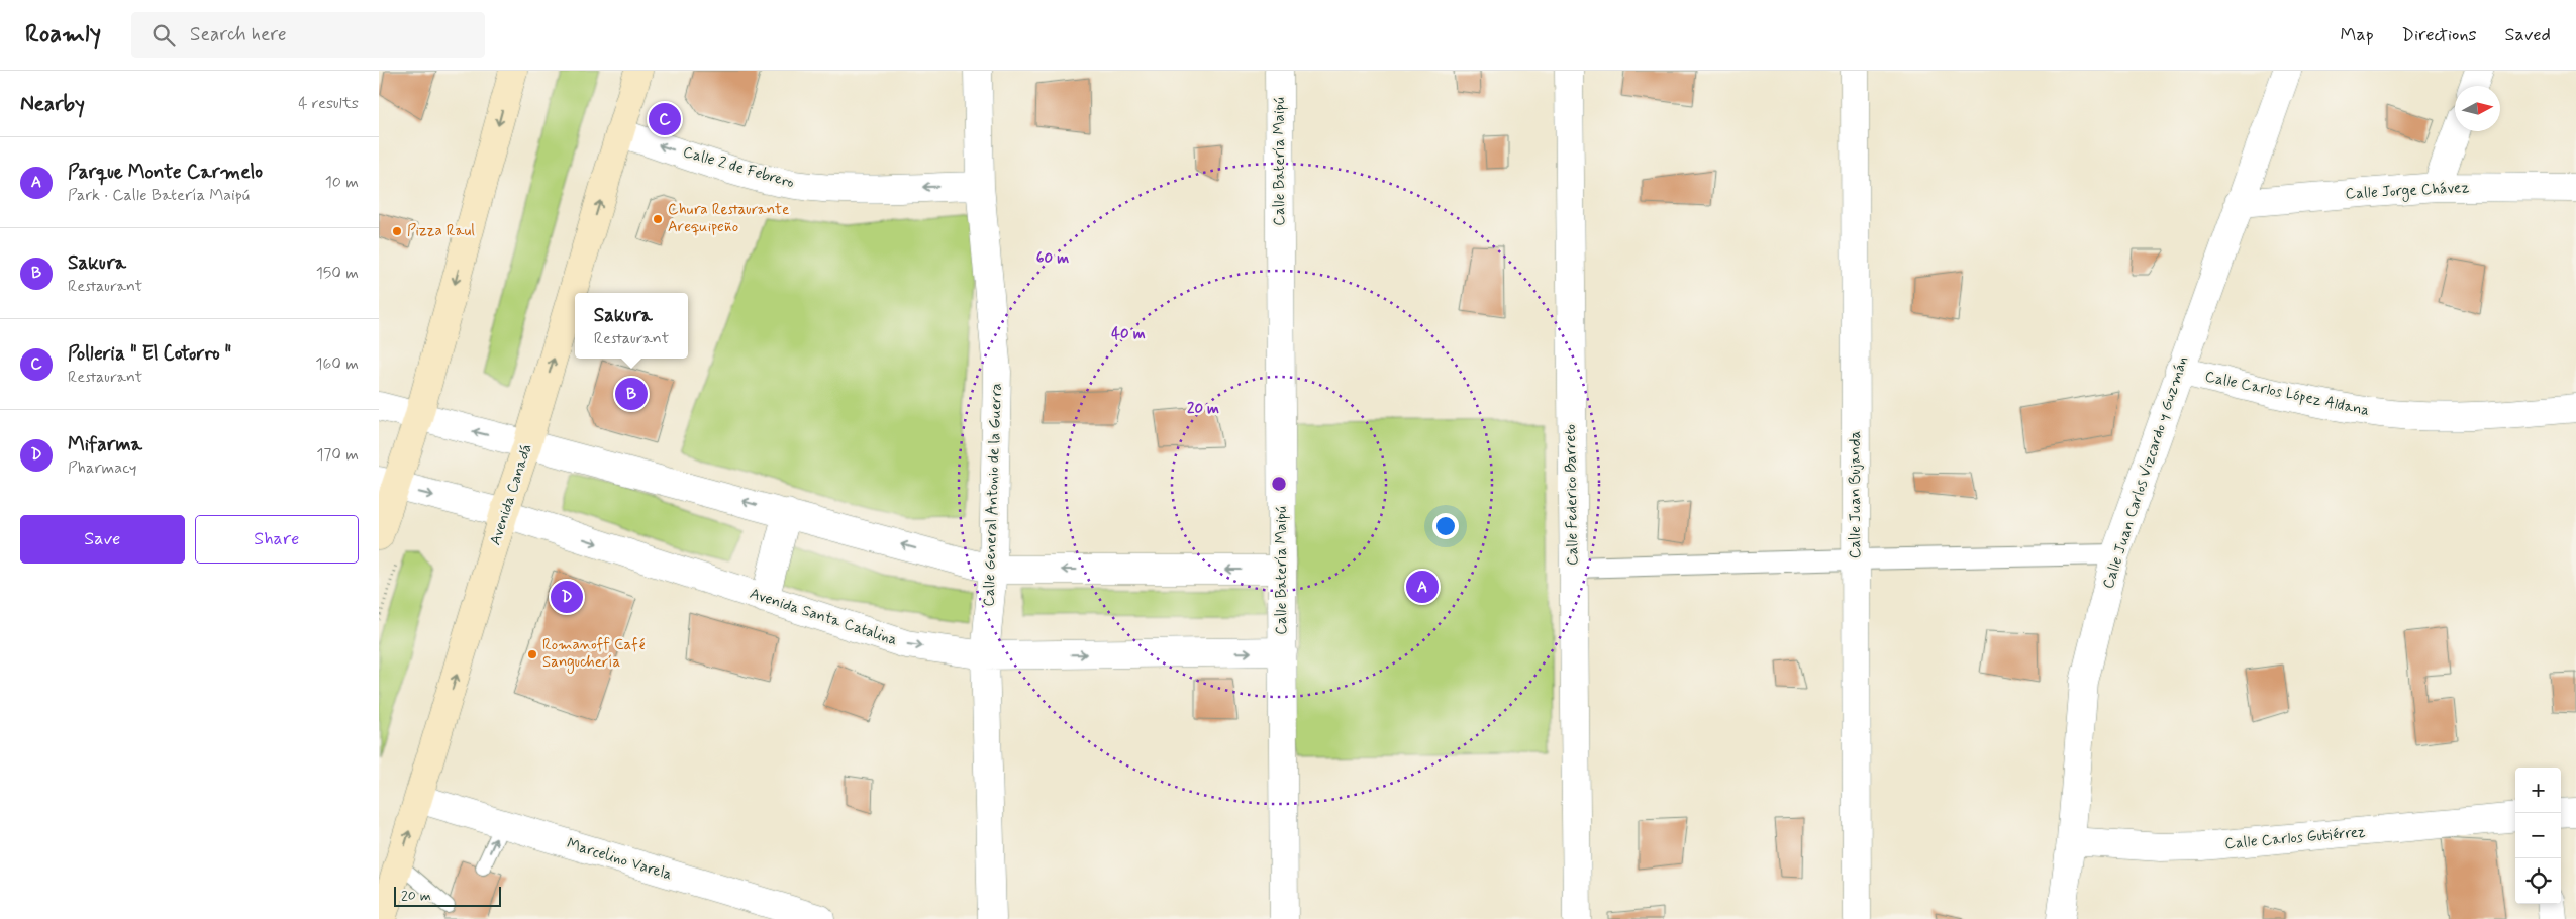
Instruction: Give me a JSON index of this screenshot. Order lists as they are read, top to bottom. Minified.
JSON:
{"streets":{"main road":["Avenida Canadá"],"street":["Calle Batería Maipú","Calle 2 de Febrero","Calle Jorge Chávez","Calle Carlos López Aldana","Calle Juan Carlos Vizcardo y Guzmán","Calle General Antonio de la Guerra","Calle Federico Barreto","Calle Juan Bujanda","Avenida Santa Catalina","Calle Carlos Gutiérrez","Marcelino Varela"]},"crossings":[["Calle Batería Maipú","Avenida Santa Catalina"],["Calle 2 de Febrero","Avenida Canadá"],["Calle 2 de Febrero","Calle General Antonio de la Guerra"],["Calle Jorge Chávez","Calle Juan Carlos Vizcardo y Guzmán"],["Calle Carlos López Aldana","Calle Juan Carlos Vizcardo y Guzmán"],["Calle Juan Carlos Vizcardo y Guzmán","Calle Carlos Gutiérrez"],["Avenida Canadá","Avenida Santa Catalina"],["Avenida Canadá","Marcelino Varela"],["Calle General Antonio de la Guerra","Avenida Santa Catalina"]],"one_way":["Calle 2 de Febrero"],"places":["Chura Restaurante Arequipeño","Pizza Raul","Romanoff Café Sanguchería"],"scale_bar":"20 m","north":"right","page":{"header":"Roamly","search":"Search here","nav":["Map","Directions","Saved"],"heading":["Nearby","4 results"],"pins":["C","B","A","D"],"list":[{"mark":"A","name":"Parque Monte Carmelo","note":"Park · Calle Batería Maipú","value":"10 m"},{"mark":"B","name":"Sakura","note":"Restaurant","value":"150 m"},{"mark":"C","name":"Polleria \" El Cotorro \"","note":"Restaurant","value":"160 m"},{"mark":"D","name":"Mifarma","note":"Pharmacy","value":"170 m"}],"popup":["Sakura","Restaurant"],"buttons":["Save","Share"],"map_buttons":["+","−"],"scale":"20 m"},"rings":["60 m","40 m","20 m"]}
